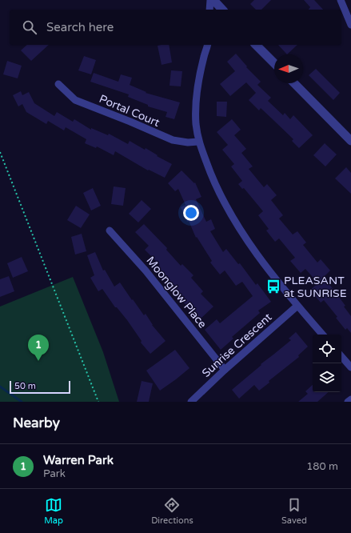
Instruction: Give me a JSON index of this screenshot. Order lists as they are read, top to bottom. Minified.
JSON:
{"streets":{"street":["Portal Court","Moonglow Place","Sunrise Crescent"]},"crossings":[["Moonglow Place","Sunrise Crescent"]],"places":{"bus stop":["PLEASANT at SUNRISE"]},"scale_bar":"50 m","north":"left","page":{"search":"Search here","pins":"1","scale":"50 m","heading":"Nearby","list":[{"mark":"1","name":"Warren Park","note":"Park","value":"180 m"}],"nav":["Map","Directions","Saved"]}}
